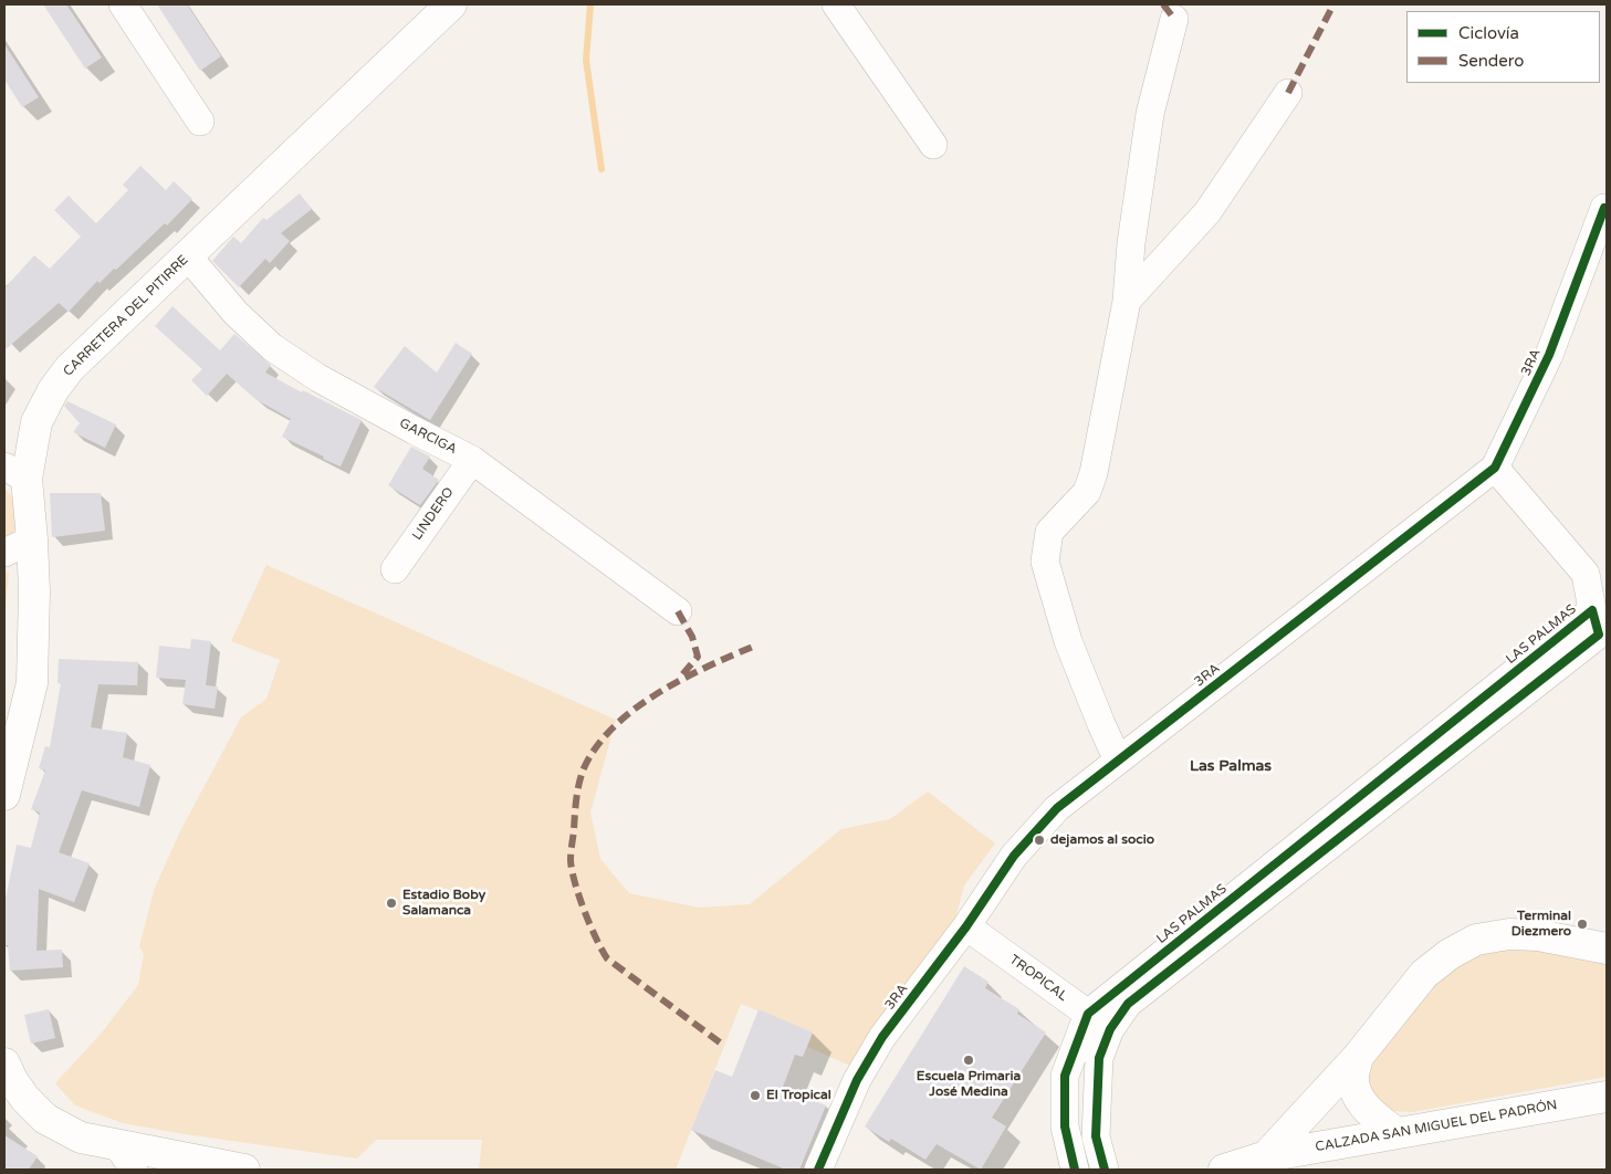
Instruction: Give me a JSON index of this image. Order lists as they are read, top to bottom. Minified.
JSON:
{"streets":{"main road":["CARRETERA DEL PITIRRE","CALZADA SAN MIGUEL DEL PADRÓN"],"street":["3RA","GARCIGA","LINDERO","LAS PALMAS","TROPICAL"]},"crossings":[["CARRETERA DEL PITIRRE","GARCIGA"],["3RA","LAS PALMAS"],["3RA","TROPICAL"],["GARCIGA","LINDERO"],["LAS PALMAS","TROPICAL"]],"districts":["Las Palmas"],"places":["dejamos al socio","Estadio Boby Salamanca","Terminal Diezmero","Escuela Primaria José Medina","El Tropical"],"legend":["Ciclovía","Sendero"]}
